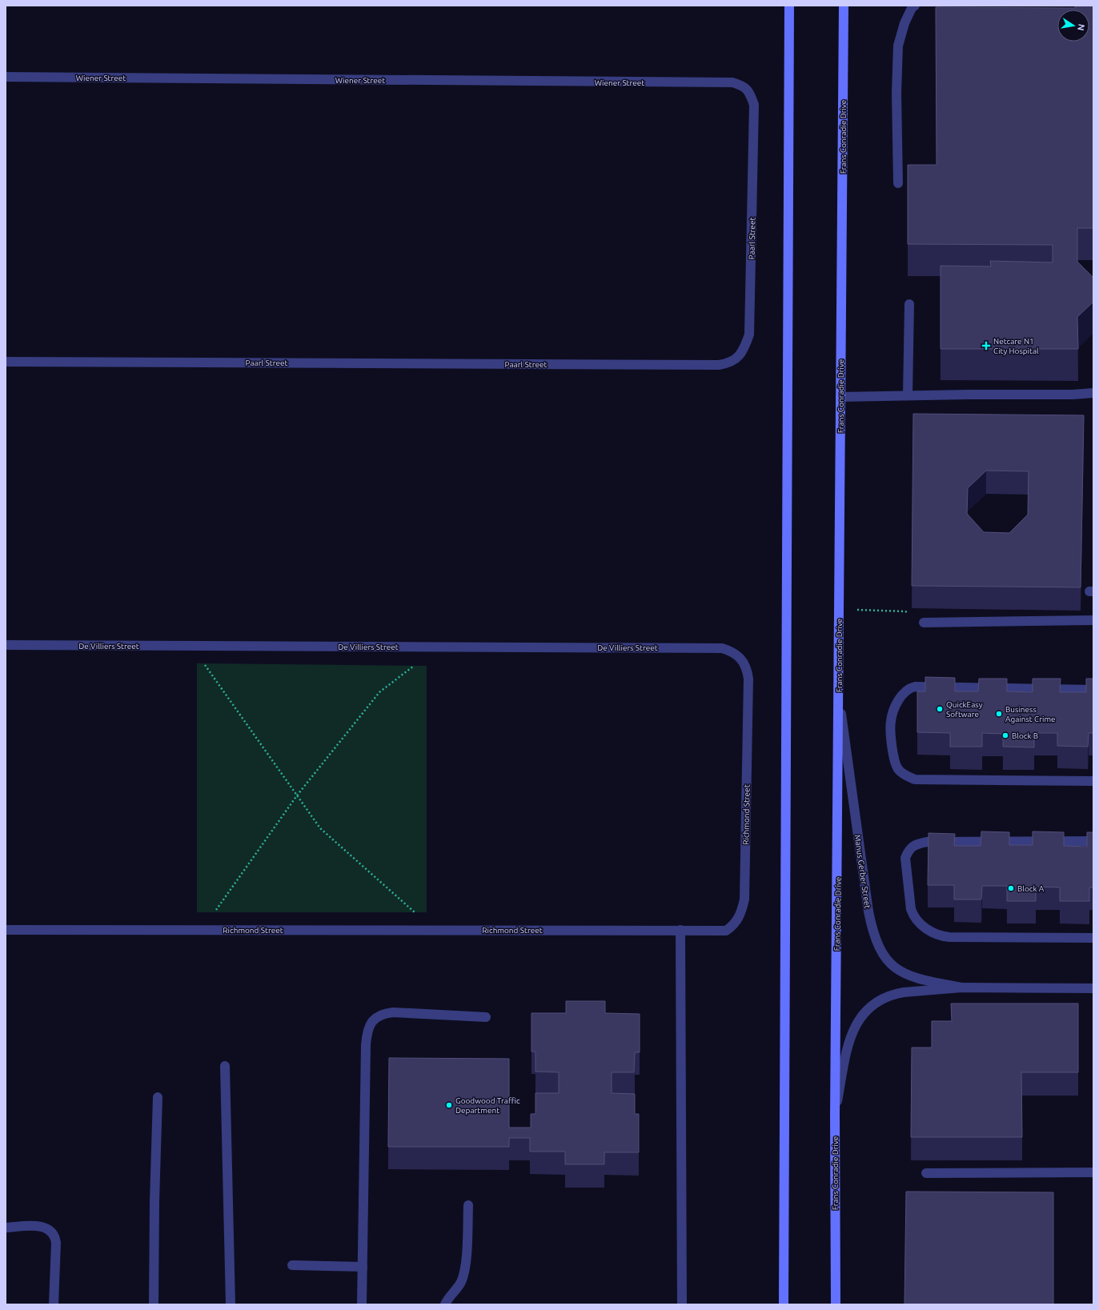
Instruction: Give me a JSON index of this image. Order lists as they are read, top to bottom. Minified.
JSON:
{"streets":{"main road":["Frans Conradie Drive"],"street":["Wiener Street","Paarl Street","De Villiers Street","Richmond Street","Manus Gerber Street"]},"crossings":[["Wiener Street","Paarl Street"],["Frans Conradie Drive","Manus Gerber Street"],["De Villiers Street","Richmond Street"]],"places":{"health":["Netcare N1 City Hospital"],"other":["QuickEasy Software","Business Against Crime","Block B","Block A","Goodwood Traffic Department"]},"north":"right"}
